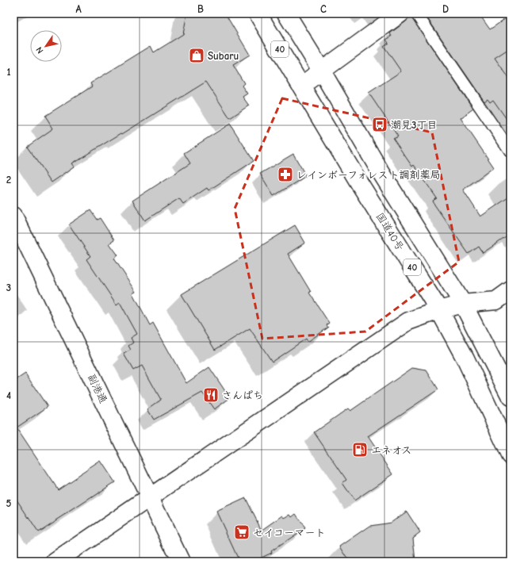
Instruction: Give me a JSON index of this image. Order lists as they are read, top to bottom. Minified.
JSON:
{"streets":{"main road":["40","国道40号","副港通"]},"places":{"shop":["Subaru"],"bus stop":["潮見3丁目"],"pharmacy":["レインボーフォレスト調剤薬局"],"restaurant":["さんぱち"],"fuel station":["エネオス"],"supermarket":["セイコーマート"]},"north":"bottom left","grid":{"columns":["A","B","C","D"],"rows":["1","2","3","4","5"]}}
